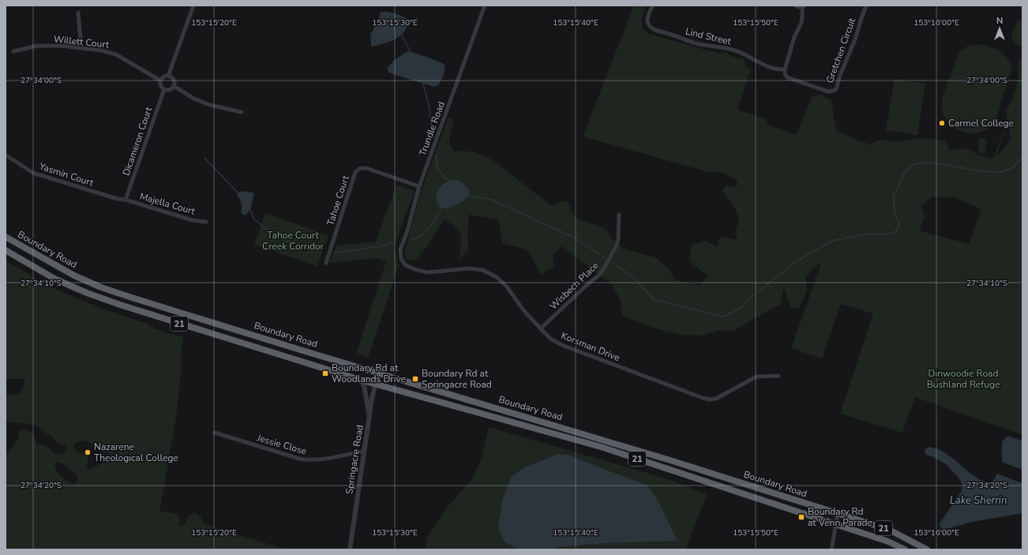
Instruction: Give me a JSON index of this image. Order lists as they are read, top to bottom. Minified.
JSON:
{"streets":{"highway":["Boundary Road","21"],"street":["Lind Street","Willett Court","Gretchen Circuit","Trundle Road","Dicameron Court","Yasmin Court","Tahoe Court","Majella Court","Wisbech Place","Korsman Drive","Jessie Close","Springacre Road"]},"crossings":[["Lind Street","Gretchen Circuit"],["Willett Court","Dicameron Court"],["Trundle Road","Tahoe Court"],["Trundle Road","Korsman Drive"],["Dicameron Court","Yasmin Court"],["Dicameron Court","Majella Court"],["Yasmin Court","Majella Court"],["Boundary Road","Springacre Road"],["Wisbech Place","Korsman Drive"],["Jessie Close","Springacre Road"]],"water":["Lake Sherrin"],"parks":["Tahoe Court Creek Corridor","Dinwoodie Road Bushland Refuge"],"places":{"other":["Carmel College","Nazarene Theological College"],"transit":["Boundary Rd at Woodlands Drive","Boundary Rd at Springacre Road","Boundary Rd at Venn Parade"]},"north":"top","coordinates":["153°15'20\"E","153°15'30\"E","153°15'40\"E","153°15'50\"E","153°16'00\"E","27°34'00\"S","27°34'10\"S","27°34'20\"S"]}
